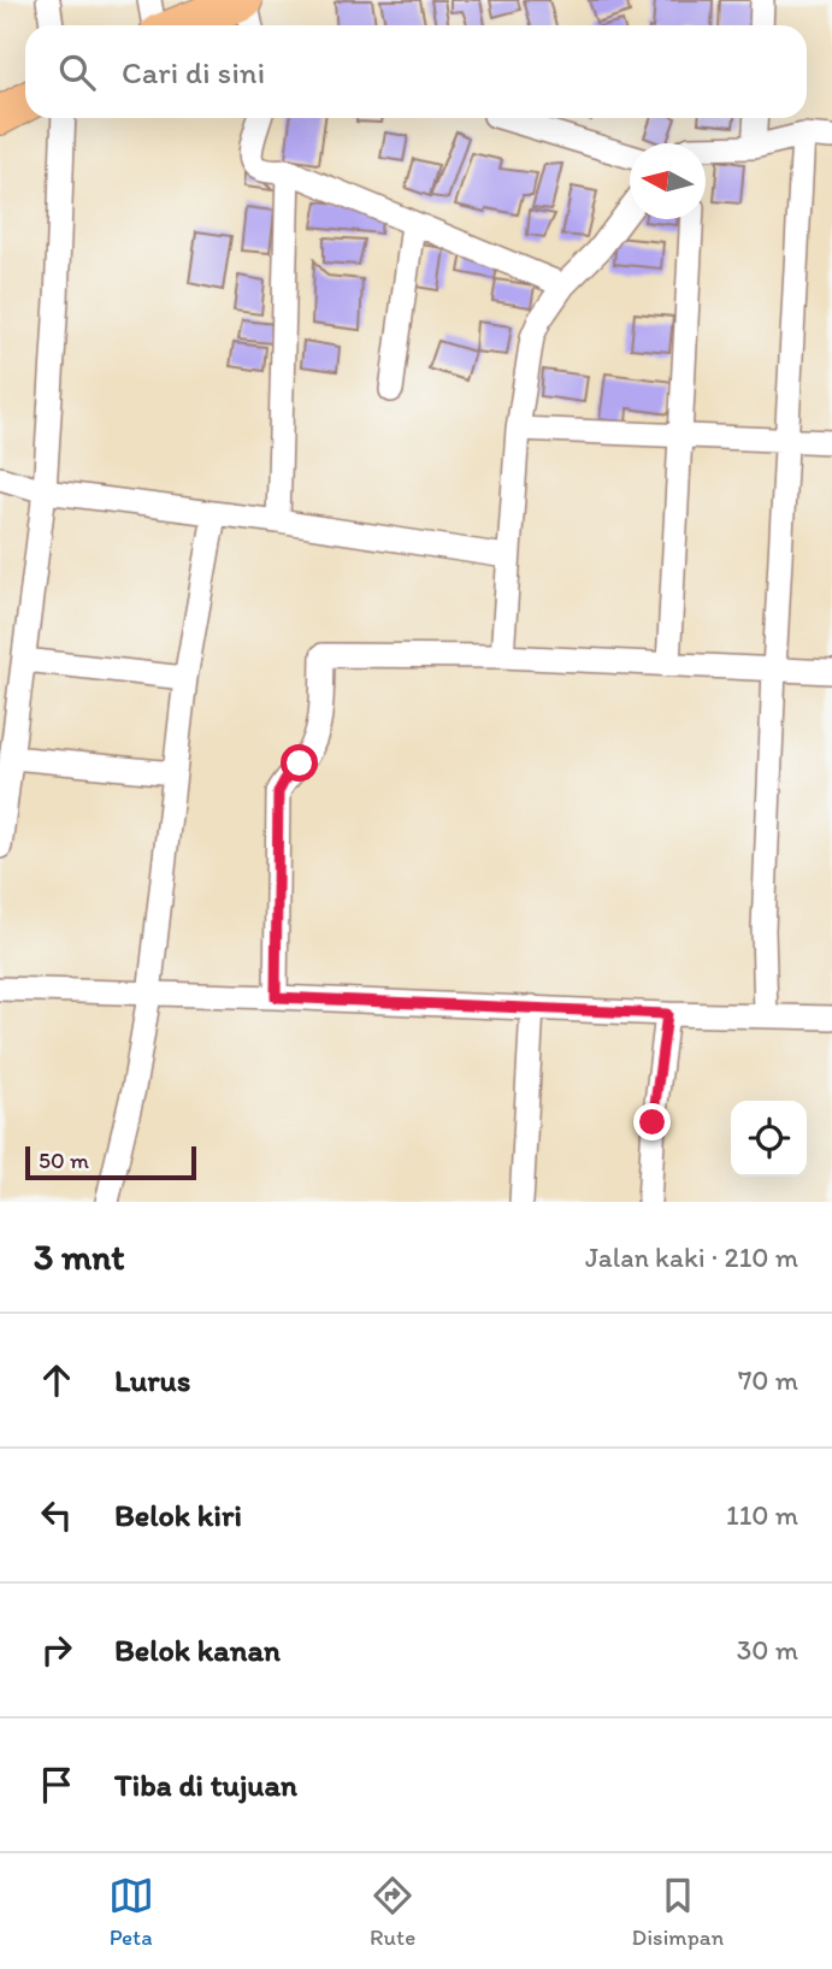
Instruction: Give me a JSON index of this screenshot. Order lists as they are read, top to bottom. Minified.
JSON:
{"scale_bar":"50 m","north":"left","page":{"search":"Cari di sini","scale":"50 m","heading":["3 mnt","Jalan kaki · 210 m"],"list":[["Lurus","70 m"],["Belok kiri","110 m"],["Belok kanan","30 m"],"Tiba di tujuan"],"nav":["Peta","Rute","Disimpan"]}}
